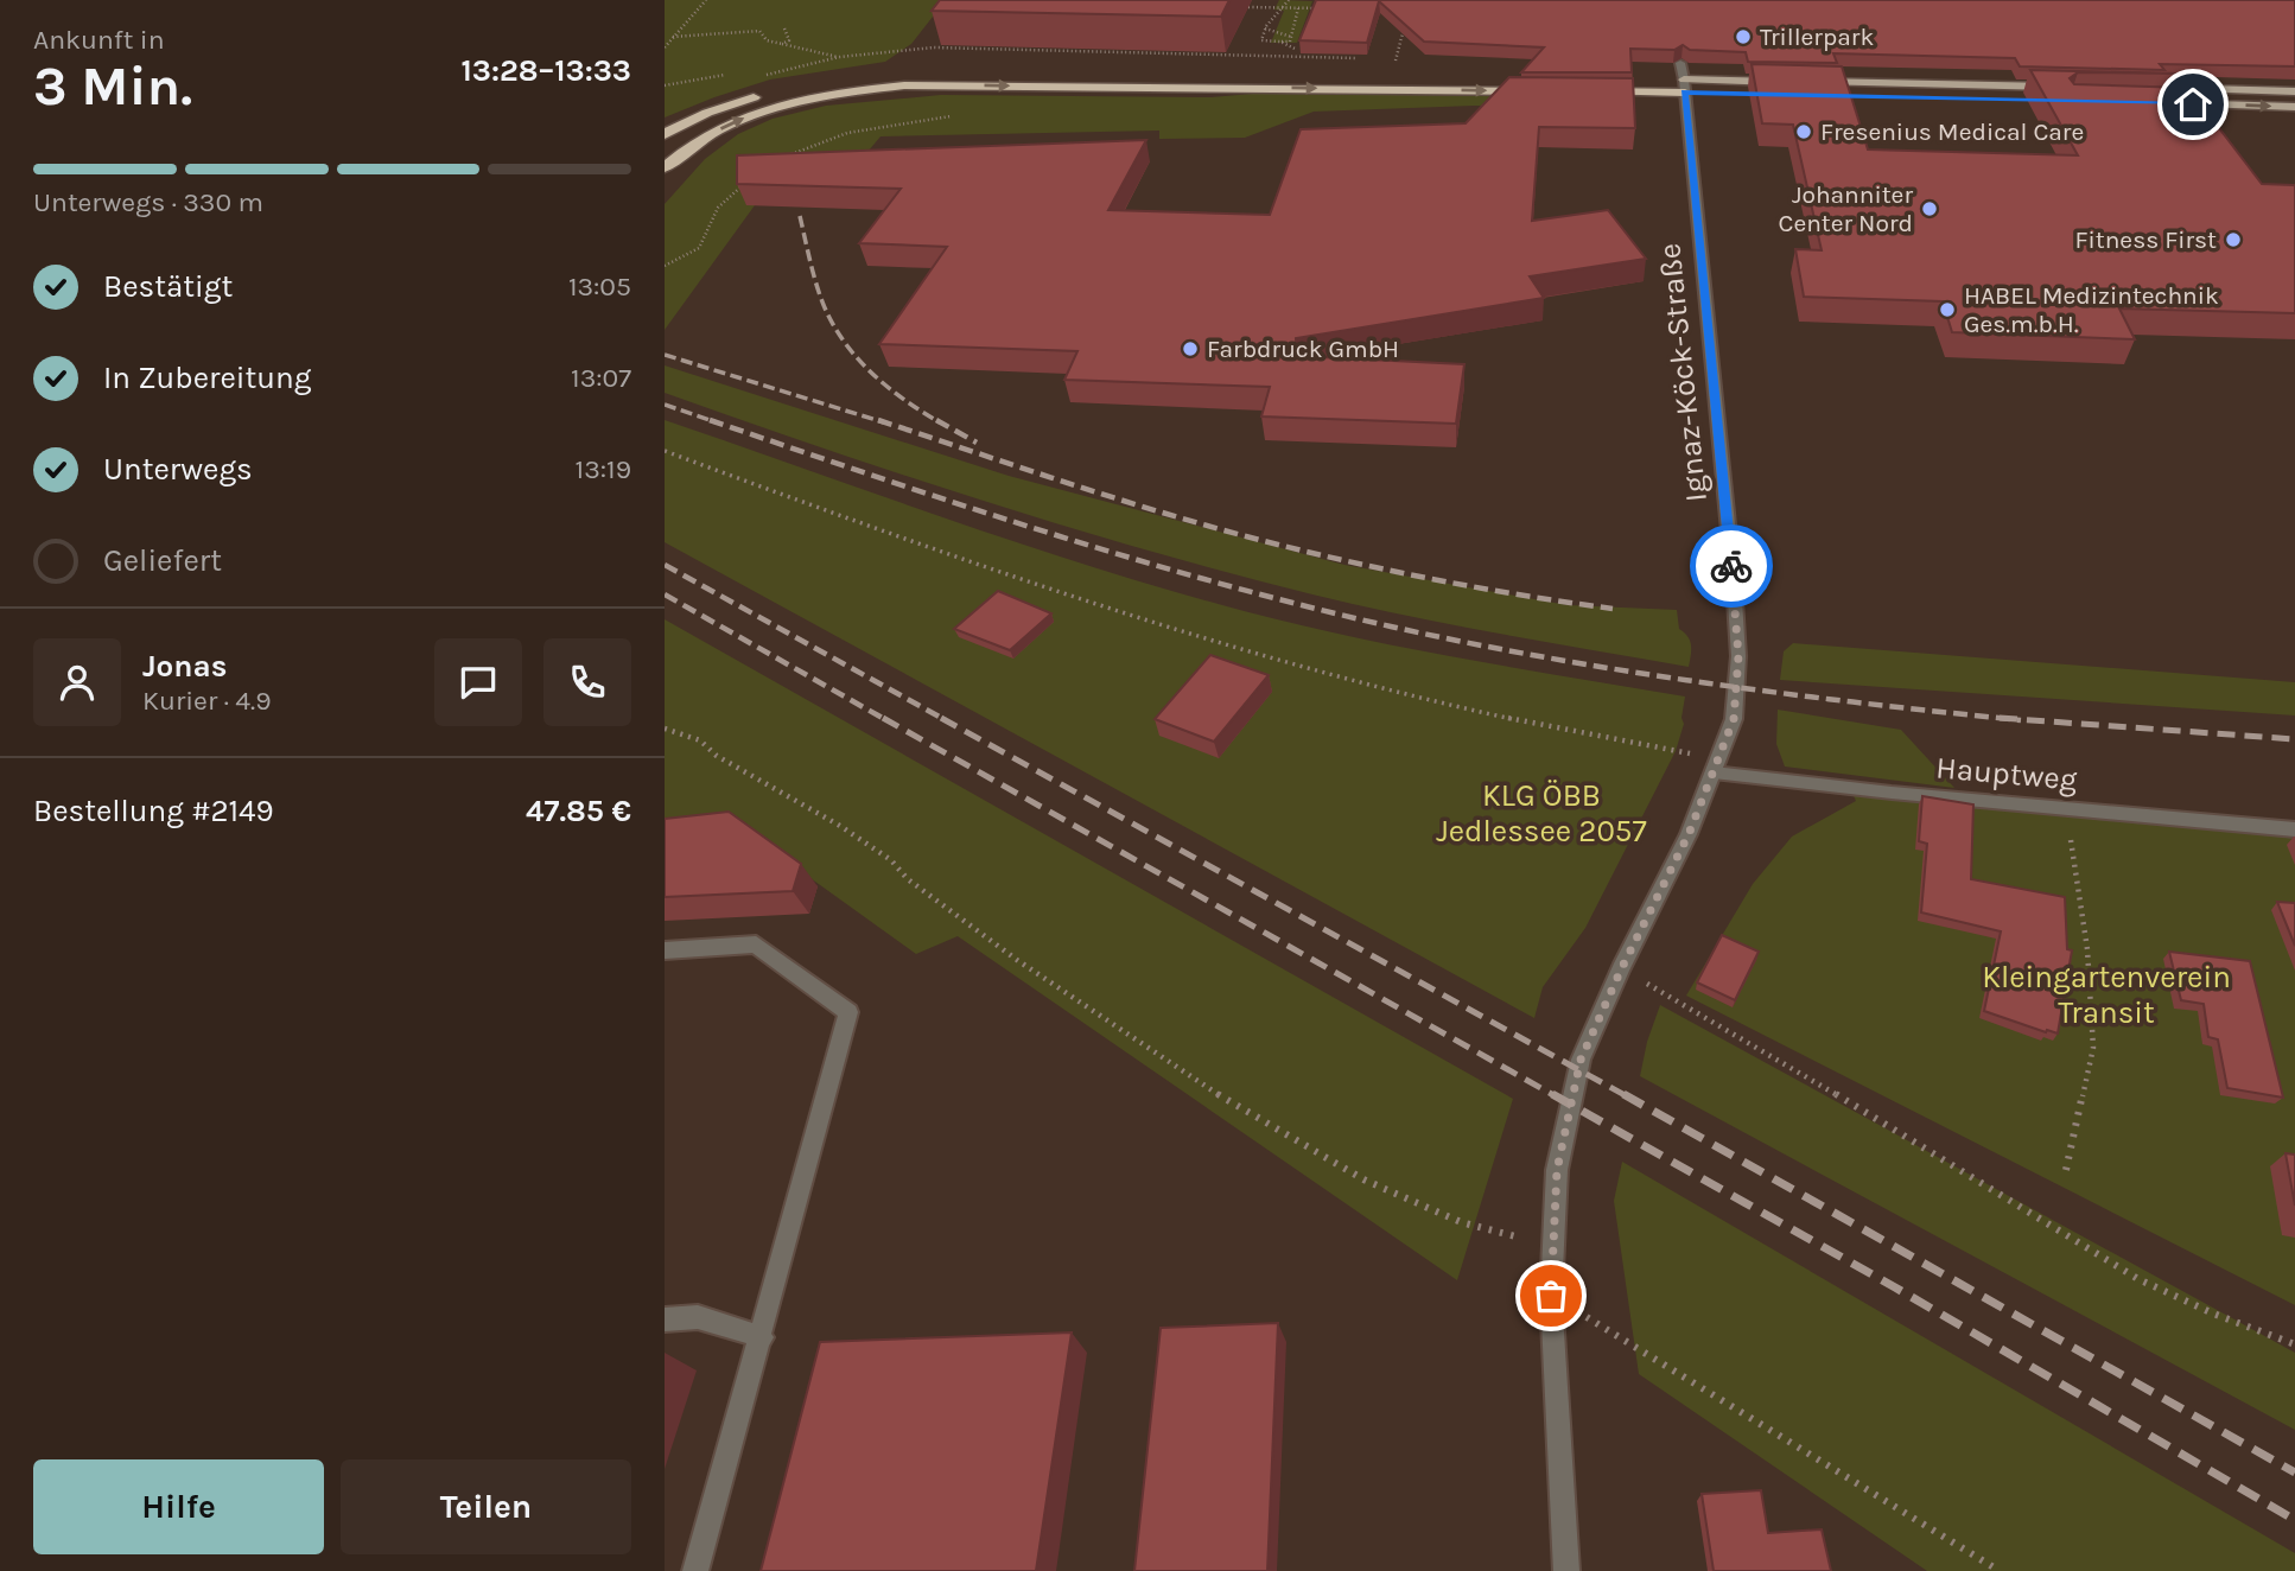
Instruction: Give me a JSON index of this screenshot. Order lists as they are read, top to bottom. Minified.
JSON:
{"streets":{"street":["Ignaz-Köck-Straße","Hauptweg"]},"crossings":[["Ignaz-Köck-Straße","Hauptweg"]],"parks":["KLG ÖBB Jedlessee 2057","Kleingartenverein Transit"],"places":["Trillerpark","Fresenius Medical Care","Johanniter Center Nord","Fitness First","HABEL Medizintechnik Ges.m.b.H.","Farbdruck GmbH"],"page":{"heading":["3 Min.","Ankunft in","13:28–13:33"],"panel":["Jonas","Kurier · 4.9","Bestellung #2149","47.85 €"],"bar":"Unterwegs · 330 m","list":[["Bestätigt","13:05"],["In Zubereitung","13:07"],["Unterwegs","13:19"],"Geliefert"],"buttons":["Hilfe","Teilen"]}}
